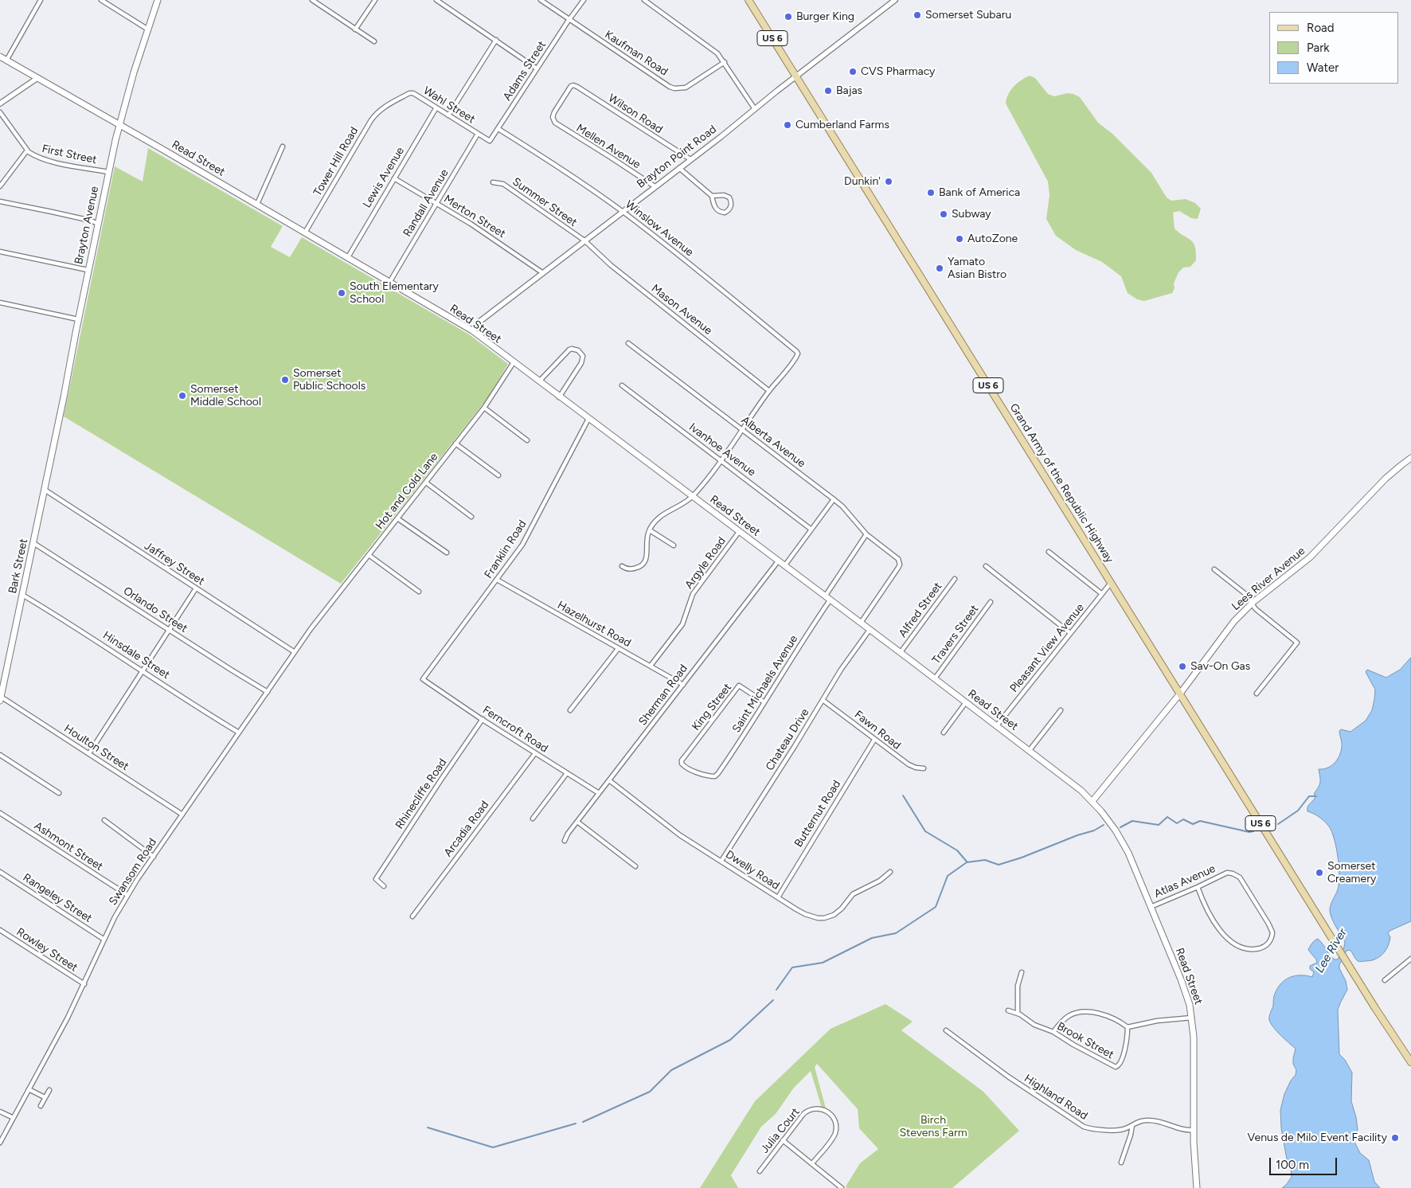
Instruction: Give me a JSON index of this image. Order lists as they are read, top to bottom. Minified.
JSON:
{"streets":{"main road":["US 6","Read Street","Brayton Avenue","Grand Army of the Republic Highway","Bark Street","Lees River Avenue"],"street":["Kaufman Road","Adams Street","Wahl Street","Wilson Road","Mellen Avenue","First Street","Brayton Point Road","Tower Hill Road","Lewis Avenue","Summer Street","Randall Avenue","Merton Street","Winslow Avenue","Mason Avenue","Alberta Avenue","Ivanhoe Avenue","Hot and Cold Lane","Franklin Road","Argyle Road","Jaffrey Street","Orlando Street","Alfred Street","Hazelhurst Road","Travers Street","Pleasant View Avenue","Hinsdale Street","Saint Michaels Avenue","Sherman Road","King Street","Ferncroft Road","Fawn Road","Chateau Drive","Houlton Street","Rhinecliffe Road","Butternut Road","Arcadia Road","Ashmont Street","Dwelly Road","Swansom Road","Atlas Avenue","Rangeley Street","Rowley Street","Brook Street","Highland Road","Julia Court"]},"crossings":[["US 6","Grand Army of the Republic Highway"],["US 6","Lees River Avenue"],["Kaufman Road","Adams Street"],["Adams Street","Wahl Street"],["Adams Street","Randall Avenue"],["Adams Street","Winslow Avenue"],["Wahl Street","Tower Hill Road"],["Wahl Street","Lewis Avenue"],["Wahl Street","Randall Avenue"],["Wilson Road","Mellen Avenue"],["Wilson Road","Brayton Point Road"],["Mellen Avenue","Brayton Point Road"],["First Street","Brayton Avenue"],["Brayton Point Road","Read Street"],["Brayton Point Road","Summer Street"],["Brayton Point Road","Merton Street"],["Brayton Point Road","Winslow Avenue"],["Brayton Point Road","Mason Avenue"],["Brayton Point Road","Grand Army of the Republic Highway"],["Read Street","Tower Hill Road"],["Read Street","Lewis Avenue"],["Read Street","Randall Avenue"],["Read Street","Brayton Avenue"],["Read Street","Alberta Avenue"],["Read Street","Hot and Cold Lane"],["Read Street","Franklin Road"],["Read Street","Argyle Road"],["Read Street","Lees River Avenue"],["Read Street","Alfred Street"],["Read Street","Travers Street"],["Read Street","Pleasant View Avenue"],["Read Street","Saint Michaels Avenue"],["Read Street","Sherman Road"],["Read Street","Chateau Drive"],["Read Street","Atlas Avenue"],["Read Street","Highland Road"],["Lewis Avenue","Merton Street"],["Summer Street","Mason Avenue"],["Randall Avenue","Merton Street"],["Brayton Avenue","Bark Street"],["Winslow Avenue","Mason Avenue"],["Alberta Avenue","Saint Michaels Avenue"],["Grand Army of the Republic Highway","Lees River Avenue"],["Grand Army of the Republic Highway","Pleasant View Avenue"],["Hot and Cold Lane","Swansom Road"],["Franklin Road","Hazelhurst Road"],["Franklin Road","Ferncroft Road"],["Argyle Road","Hazelhurst Road"],["Jaffrey Street","Bark Street"],["Jaffrey Street","Swansom Road"],["Bark Street","Orlando Street"],["Bark Street","Hinsdale Street"],["Bark Street","Houlton Street"],["Orlando Street","Swansom Road"],["Hazelhurst Road","Sherman Road"],["Hinsdale Street","Swansom Road"],["Saint Michaels Avenue","King Street"],["Sherman Road","Ferncroft Road"],["Sherman Road","Dwelly Road"],["Ferncroft Road","Rhinecliffe Road"],["Ferncroft Road","Arcadia Road"],["Fawn Road","Chateau Drive"],["Fawn Road","Butternut Road"],["Chateau Drive","Dwelly Road"],["Houlton Street","Swansom Road"],["Butternut Road","Dwelly Road"],["Ashmont Street","Swansom Road"],["Swansom Road","Rangeley Street"],["Swansom Road","Rowley Street"]],"water":["Lee River"],"parks":["Birch Stevens Farm"],"places":["Somerset Subaru","Burger King","CVS Pharmacy","Bajas","Cumberland Farms","Dunkin'","Bank of America","Subway","AutoZone","Yamato Asian Bistro","South Elementary School","Somerset Public Schools","Somerset Middle School","Sav-On Gas","Somerset Creamery","Venus de Milo Event Facility"],"legend":["Road","Park","Water"],"scale_bar":"100 m"}
